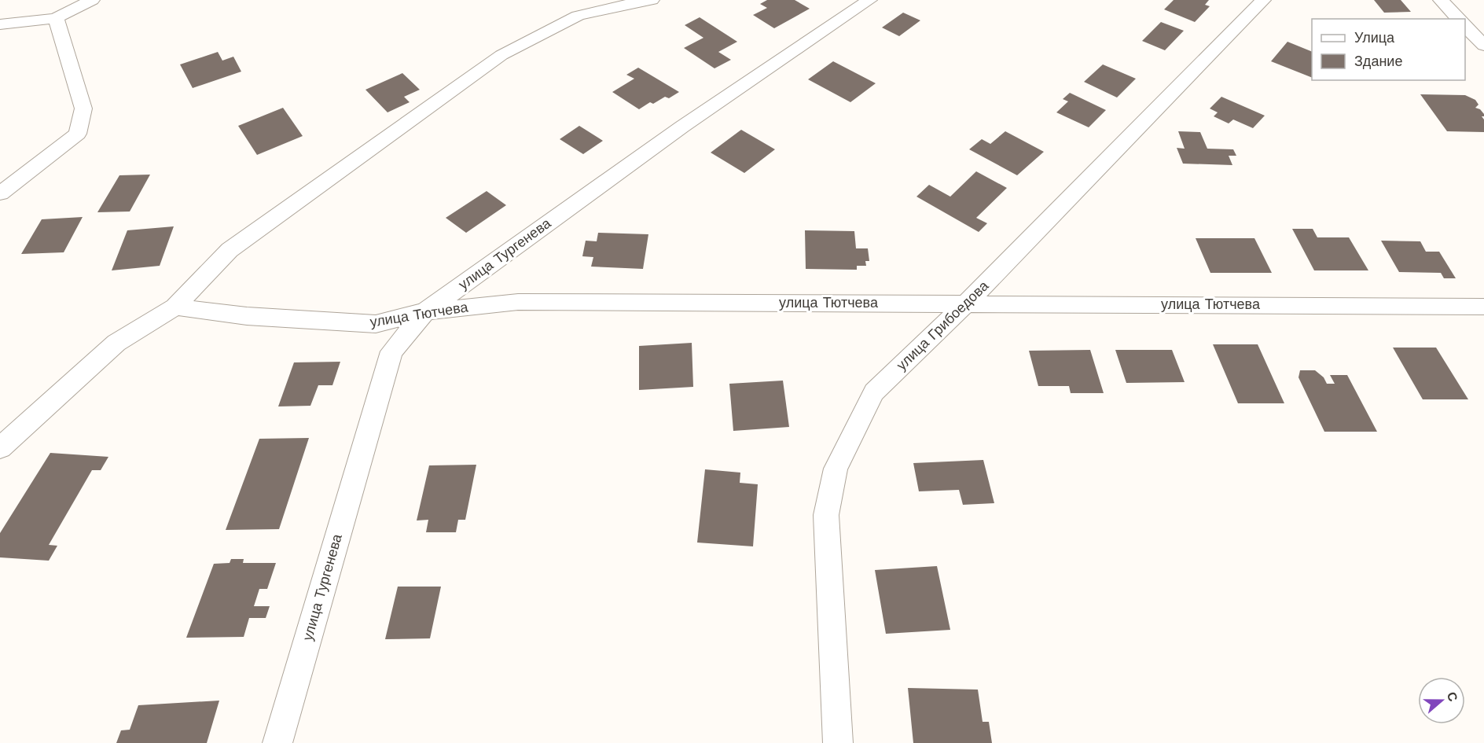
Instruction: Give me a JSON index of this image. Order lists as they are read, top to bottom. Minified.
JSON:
{"streets":{"street":["улица Тургенева","улица Тютчева","улица Грибоедова"]},"crossings":[["улица Тургенева","улица Тютчева"],["улица Тютчева","улица Грибоедова"]],"legend":["Улица","Здание"],"north":"right"}
